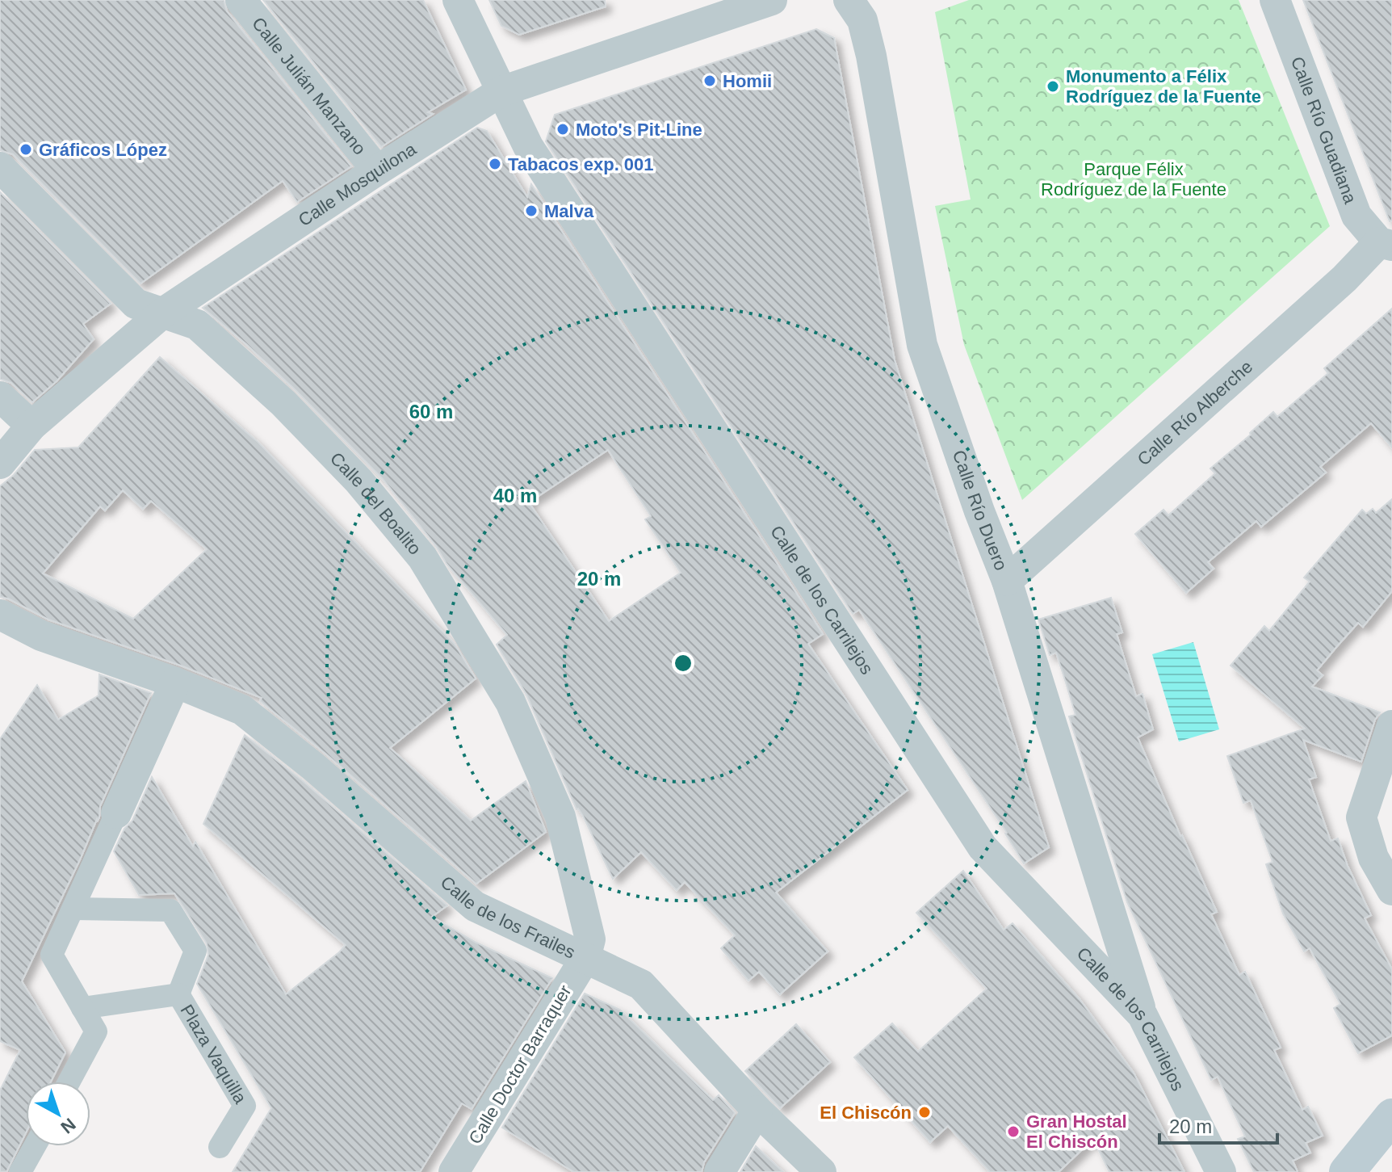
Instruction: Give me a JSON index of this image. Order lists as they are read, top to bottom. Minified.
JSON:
{"streets":{"street":["Calle Julián Manzano","Calle Río Guadiana","Calle Mosquilona","Calle Río Alberche","Calle del Boalito","Calle Río Duero","Calle de los Carrilejos","Calle de los Frailes","Plaza Vaquilla","Calle Doctor Barraquer"]},"crossings":[["Calle Julián Manzano","Calle Mosquilona"],["Calle Río Guadiana","Calle Río Alberche"],["Calle Mosquilona","Calle del Boalito"],["Calle Mosquilona","Calle de los Carrilejos"],["Calle Río Alberche","Calle Río Duero"],["Calle del Boalito","Calle de los Frailes"],["Calle del Boalito","Calle Doctor Barraquer"],["Calle Río Duero","Calle de los Carrilejos"],["Calle de los Frailes","Calle Doctor Barraquer"]],"parks":["Parque Félix Rodríguez de la Fuente"],"places":["Homii","Monumento a Félix Rodríguez de la Fuente","Moto's Pit-Line","Gráficos López","Tabacos exp. 001","Malva","El Chiscón","Gran Hostal El Chiscón"],"scale_bar":"20 m","north":"bottom right","rings":["60 m","40 m","20 m"]}
